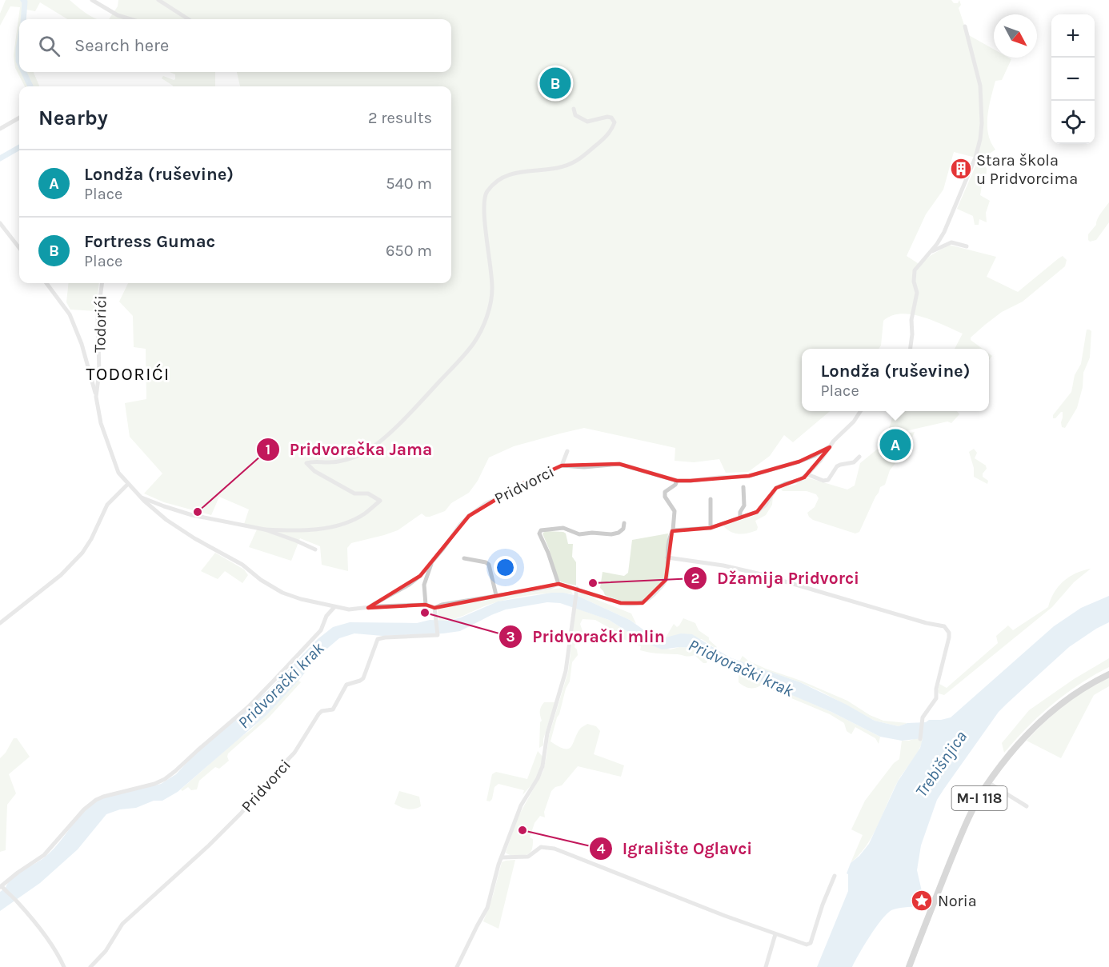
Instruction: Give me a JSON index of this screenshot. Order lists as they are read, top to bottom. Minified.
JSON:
{"streets":{"main road":["M-I 118"],"street":["Todorići","Pridvorci"]},"crossings":[["Todorići","Pridvorci"]],"districts":["TODORIĆI"],"water":["Pridvorački krak","Trebišnjica"],"places":{"building":["Stara škola u Pridvorcima"],"other":["Pridvoračka Jama","Džamija Pridvorci","Pridvorački mlin","Igralište Oglavci"],"place":["Noria"]},"north":"bottom right","page":{"map_buttons":["+","−"],"search":"Search here","pins":["B","A"],"heading":["Nearby","2 results"],"list":[{"mark":"A","name":"Londža (ruševine)","note":"Place","value":"540 m"},{"mark":"B","name":"Fortress Gumac","note":"Place","value":"650 m"}],"popup":["Londža (ruševine)","Place"]}}
